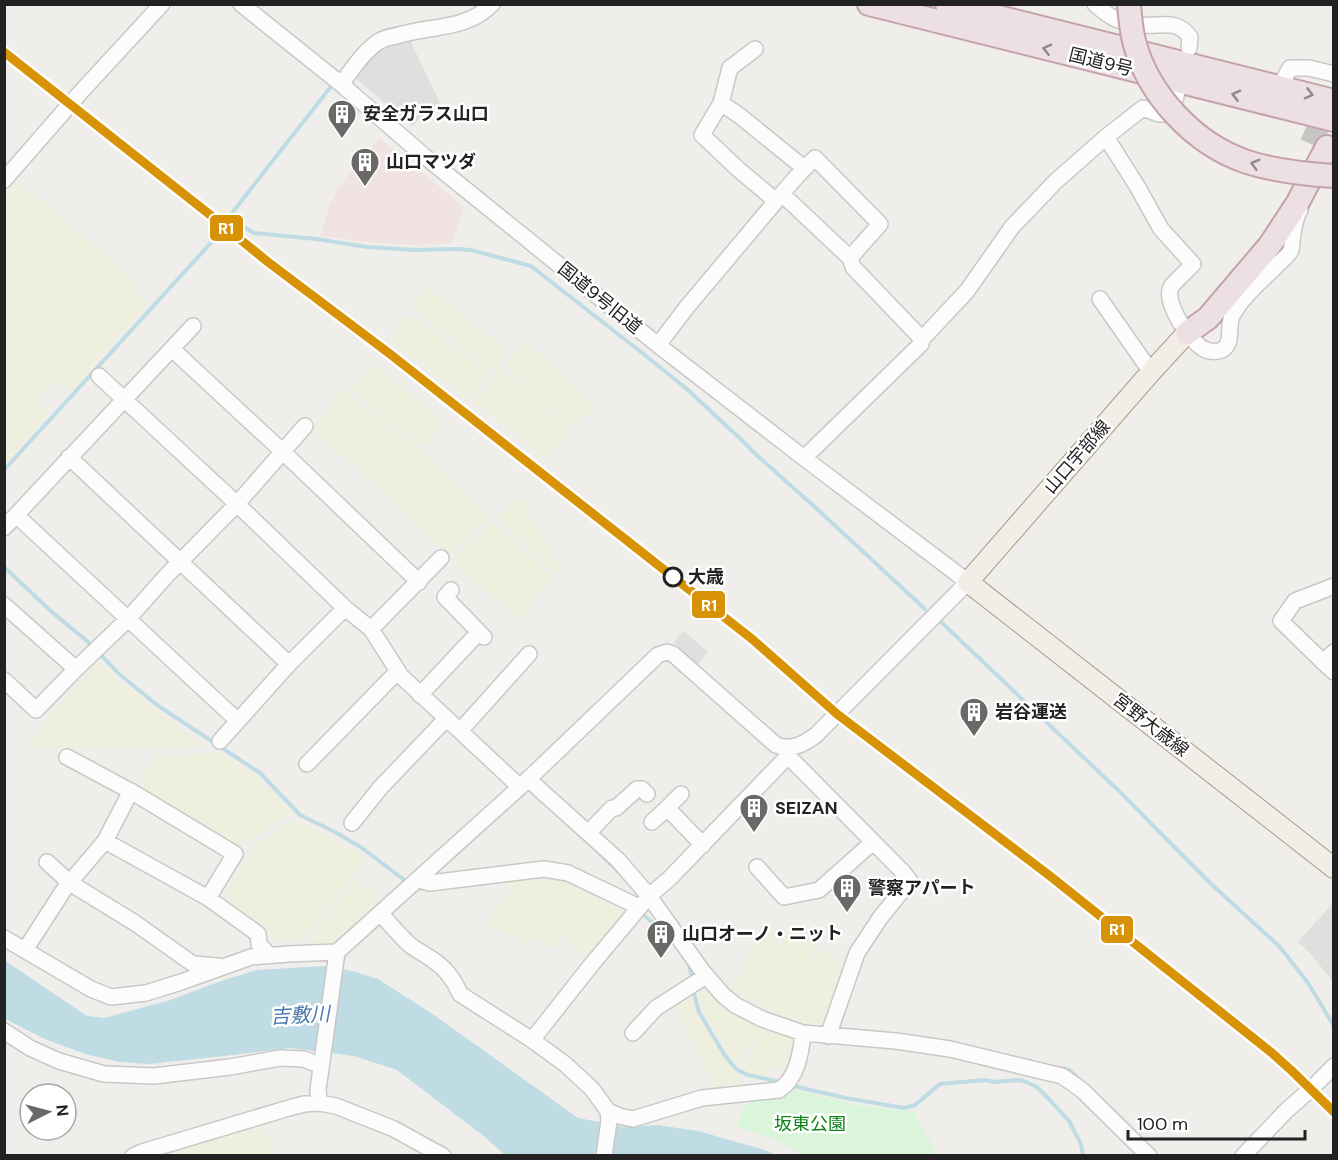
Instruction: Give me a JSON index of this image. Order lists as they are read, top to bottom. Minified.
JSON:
{"streets":{"highway":["国道9号"],"main road":["山口宇部線","宮野大歳線"],"street":["国道9号旧道"]},"crossings":[["国道9号旧道","山口宇部線"],["国道9号旧道","宮野大歳線"],["山口宇部線","宮野大歳線"]],"water":["吉敷川"],"parks":["坂東公園"],"places":{"building":["安全ガラス山口","山口マツダ","岩谷運送","SEIZAN","警察アパート","山口オーノ・ニット"],"other":["大歳"]},"lines":["transit line R1"],"scale_bar":"100 m","north":"right"}
